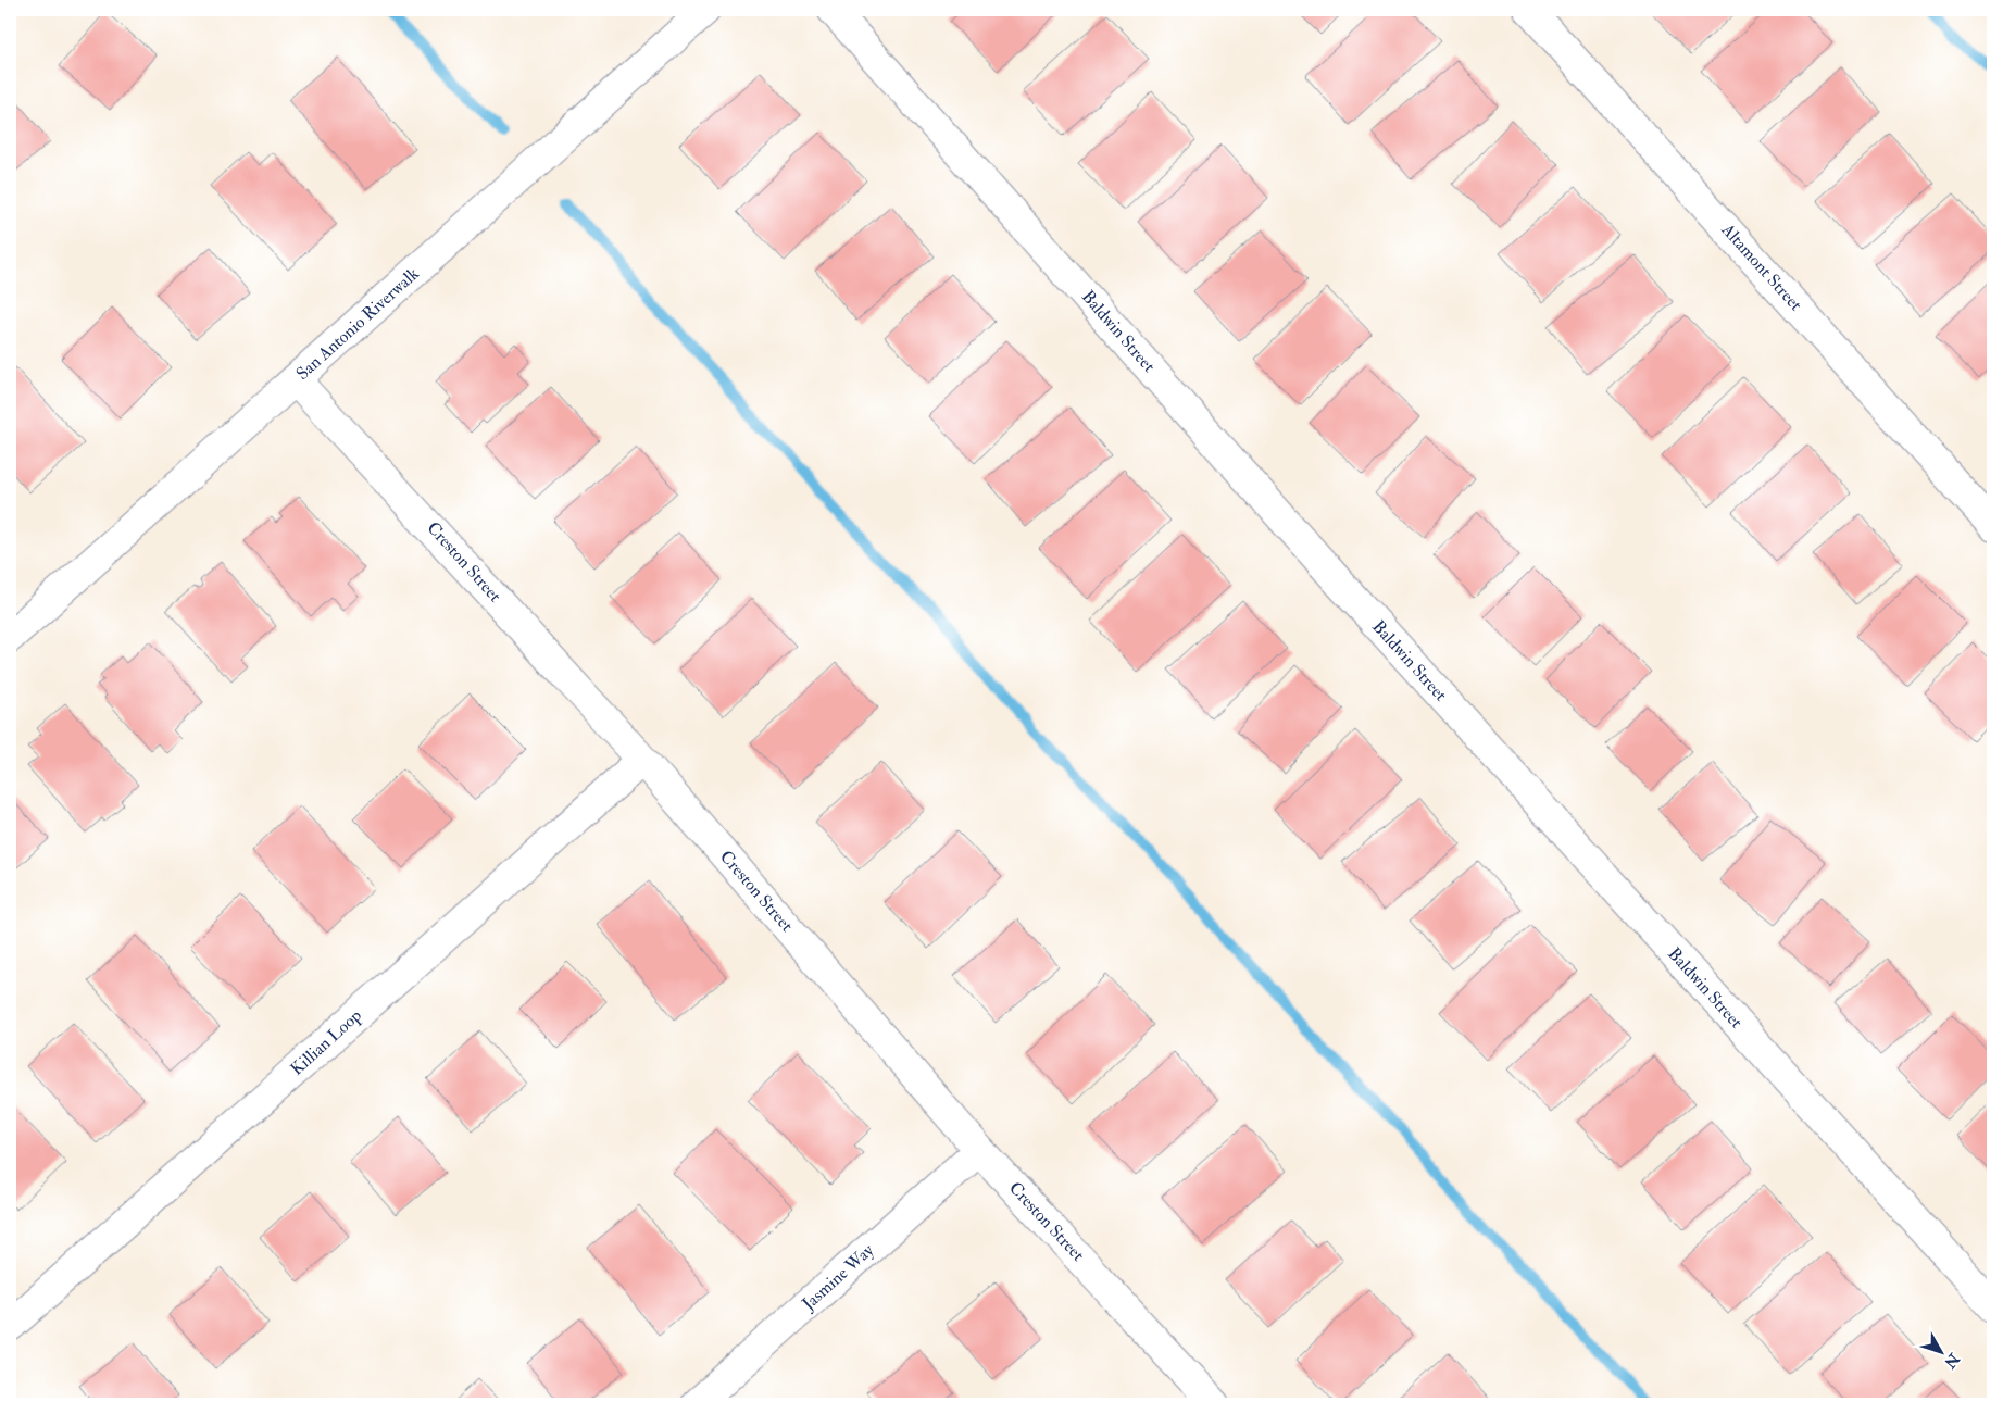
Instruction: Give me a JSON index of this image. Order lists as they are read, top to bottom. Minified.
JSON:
{"streets":{"street":["Altamont Street","San Antonio Riverwalk","Baldwin Street","Creston Street","Killian Loop","Jasmine Way"]},"crossings":[["San Antonio Riverwalk","Creston Street"],["Creston Street","Killian Loop"],["Creston Street","Jasmine Way"]],"north":"bottom right"}
